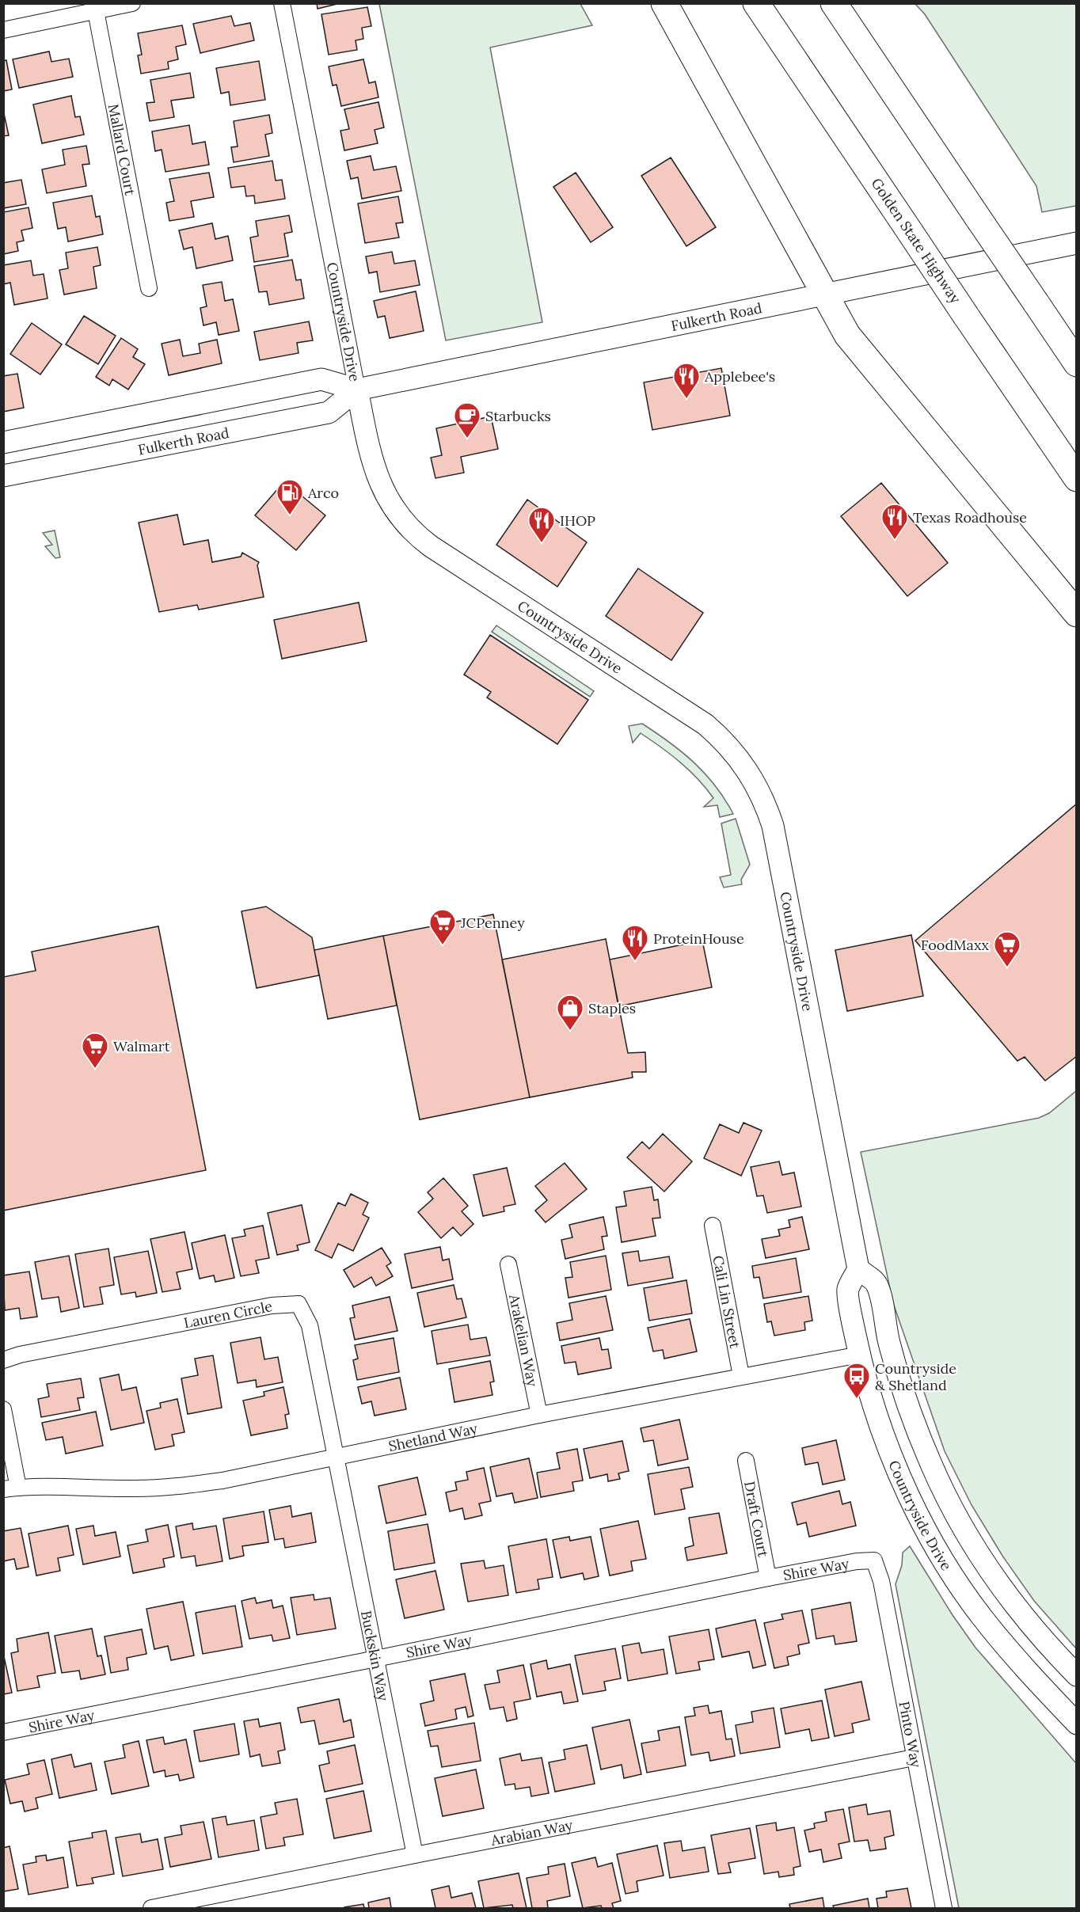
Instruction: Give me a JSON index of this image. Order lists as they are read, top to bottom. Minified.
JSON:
{"streets":{"highway":["Golden State Highway"],"street":["Mallard Court","Fulkerth Road","Countryside Drive","Cali Lin Street","Lauren Circle","Arakelian Way","Shetland Way","Draft Court","Shire Way","Buckskin Way","Pinto Way","Arabian Way"]},"crossings":[["Fulkerth Road","Countryside Drive"],["Countryside Drive","Shetland Way"],["Cali Lin Street","Shetland Way"],["Lauren Circle","Shetland Way"],["Lauren Circle","Buckskin Way"],["Arakelian Way","Shetland Way"],["Shetland Way","Buckskin Way"],["Draft Court","Shire Way"],["Shire Way","Buckskin Way"],["Shire Way","Pinto Way"],["Buckskin Way","Arabian Way"],["Pinto Way","Arabian Way"]],"places":{"restaurant":["Applebee's","Texas Roadhouse","IHOP","ProteinHouse"],"cafe":["Starbucks"],"fuel station":["Arco"],"supermarket":["JCPenney","FoodMaxx","Walmart"],"shop":["Staples"],"bus stop":["Countryside & Shetland"]}}
